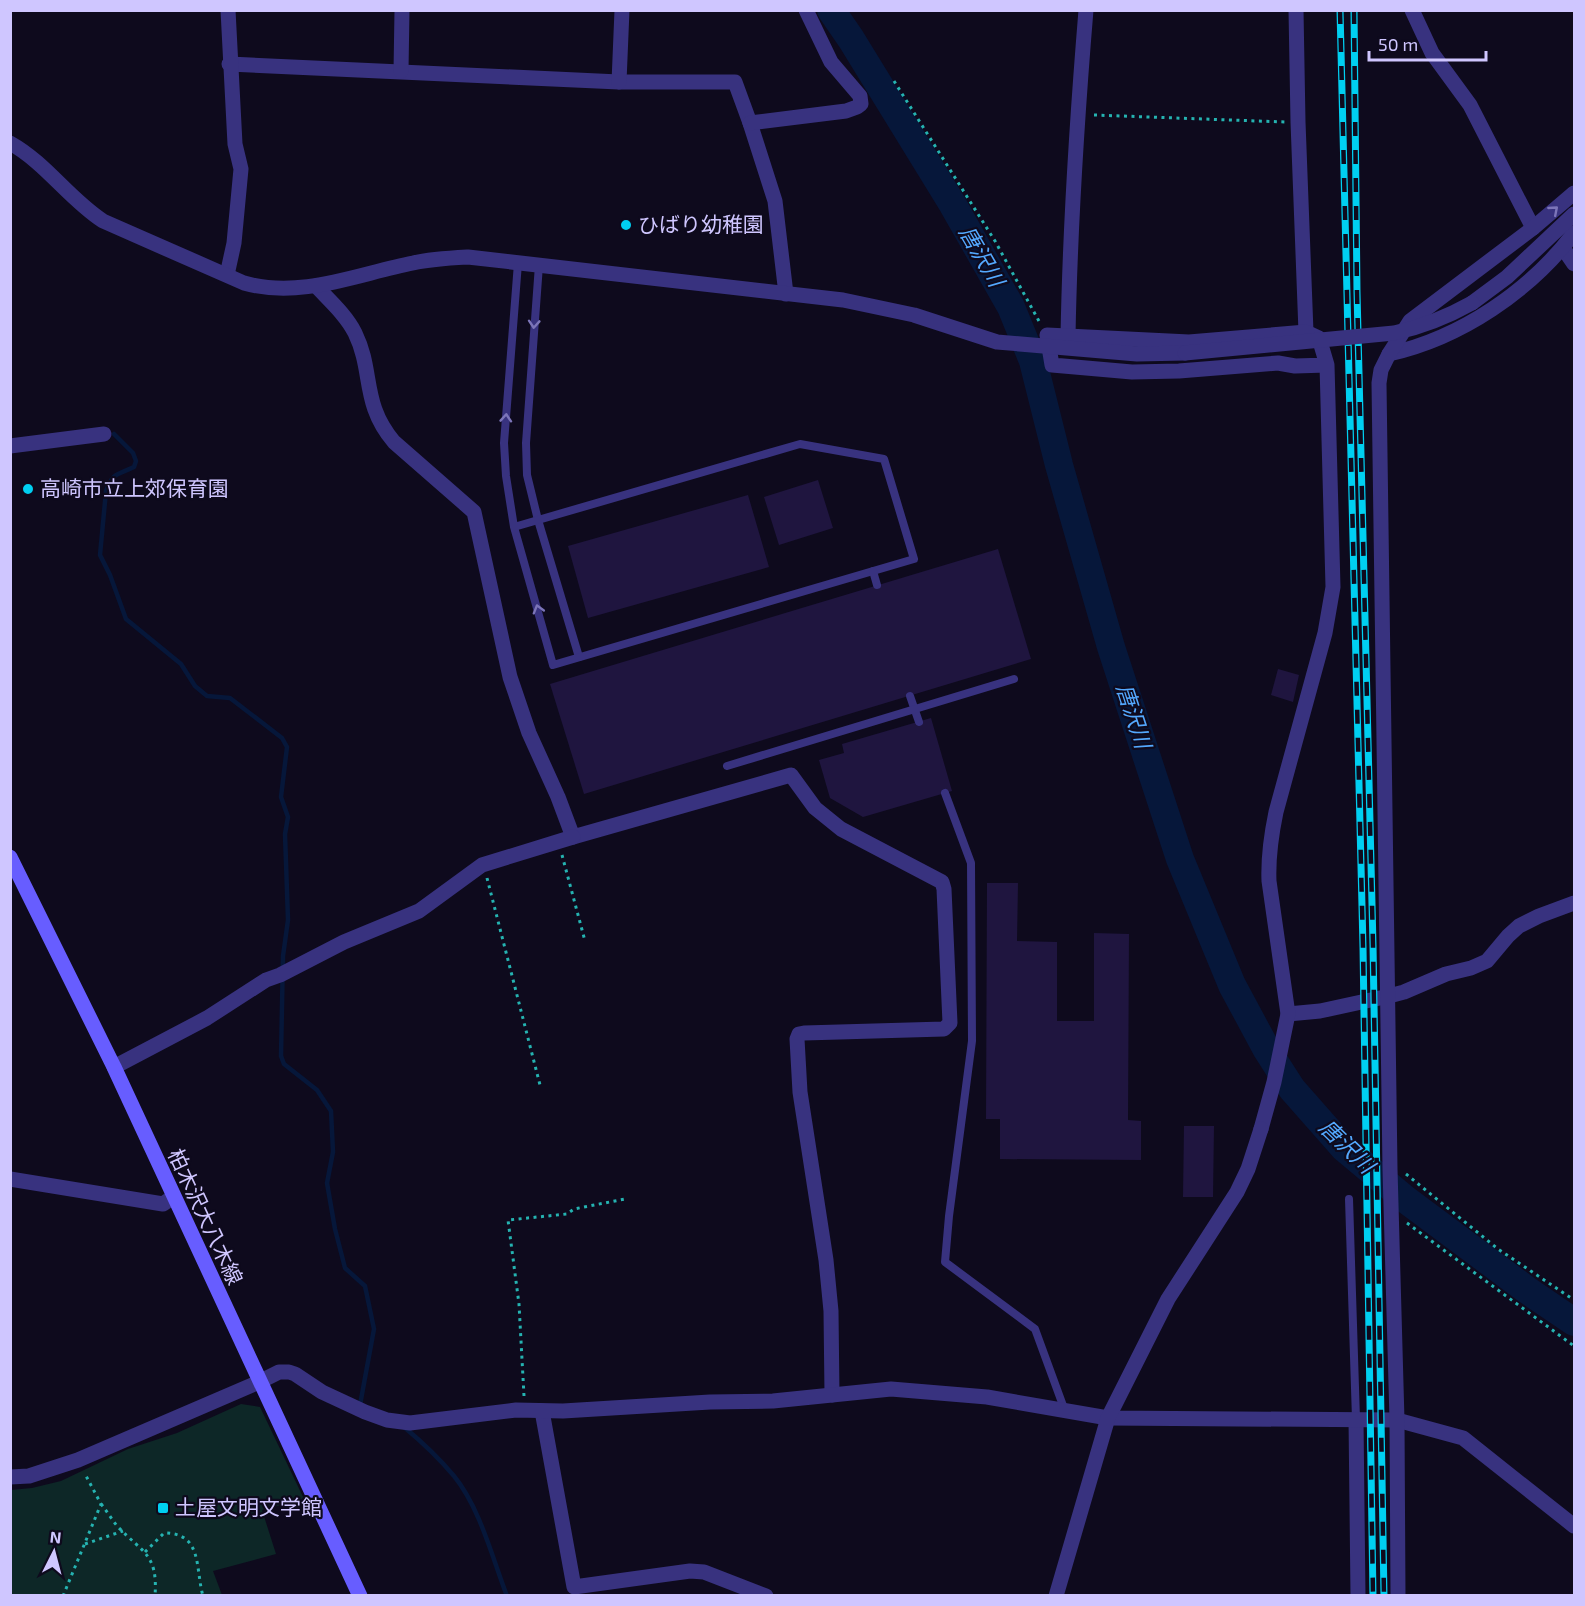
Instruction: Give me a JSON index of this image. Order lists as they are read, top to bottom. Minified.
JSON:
{"streets":{"main road":["柏木沢大八木線"]},"water":["唐沢川"],"places":{"other":["ひばり幼稚園","高崎市立上郊保育園"],"transit":["土屋文明文学館"]},"scale_bar":"50 m","north":"top"}
